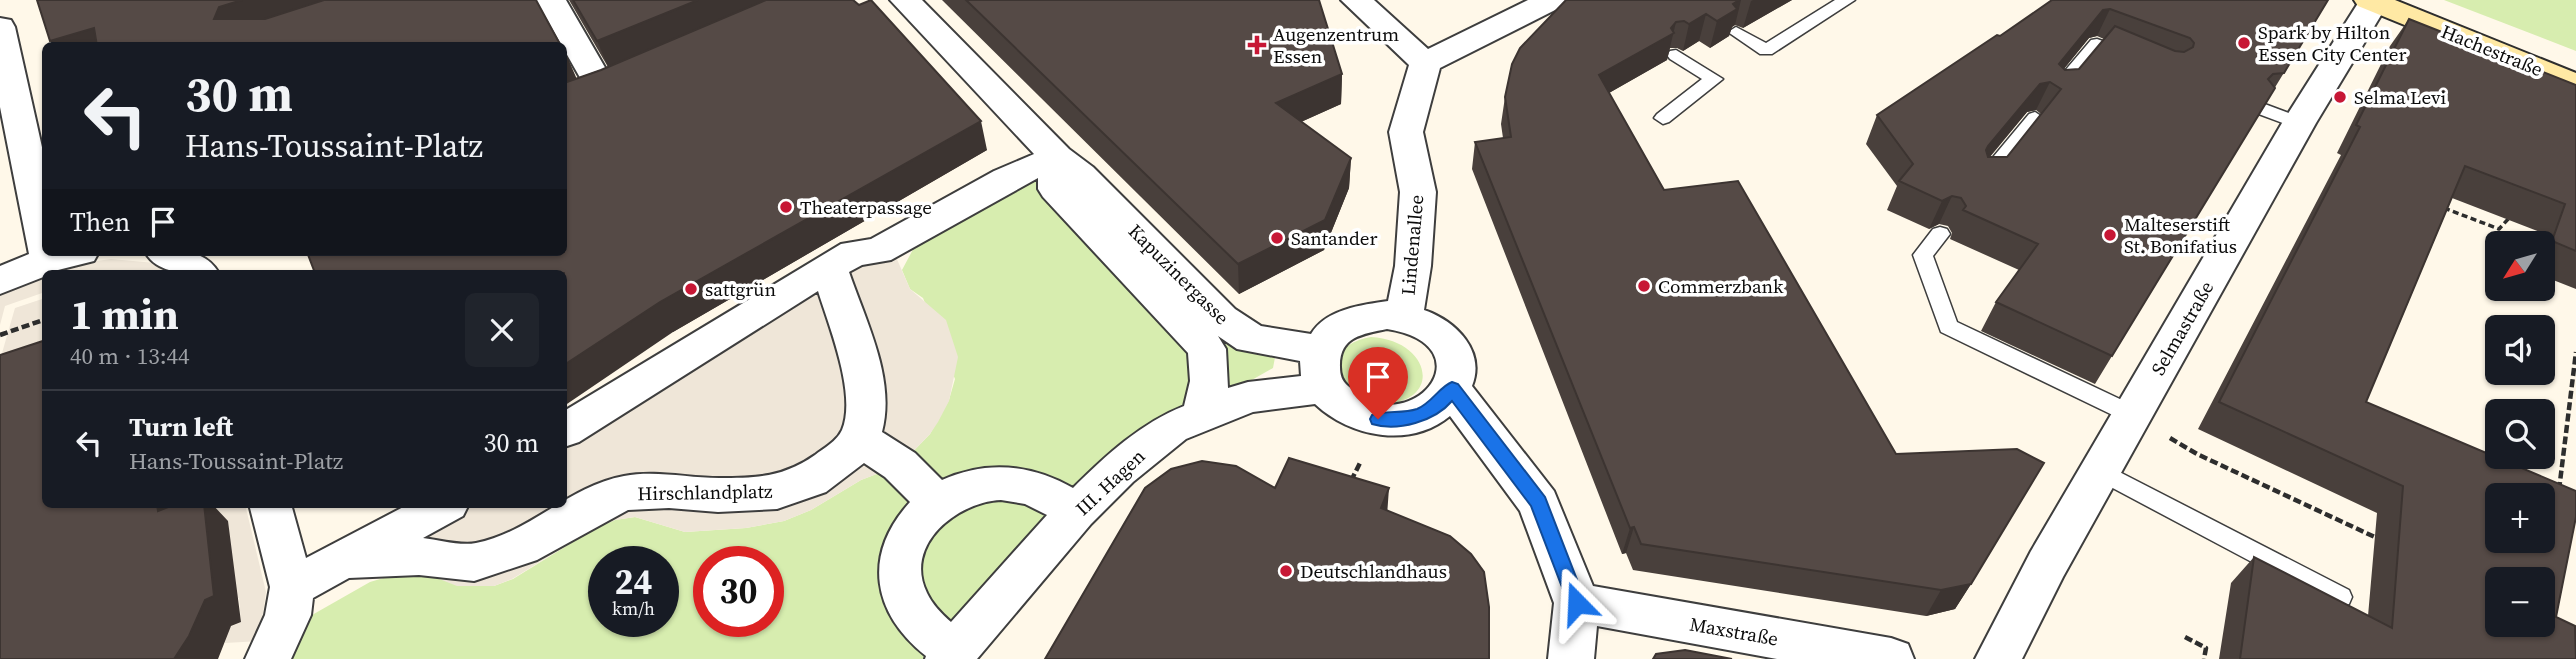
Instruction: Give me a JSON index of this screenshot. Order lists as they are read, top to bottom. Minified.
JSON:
{"streets":{"street":["Hachestraße","Lindenallee","Kapuzinergasse","Selmastraße","III. Hagen","Hirschlandplatz","Maxstraße"]},"crossings":[["Hachestraße","Selmastraße"],["Lindenallee","Kapuzinergasse"],["Lindenallee","III. Hagen"],["Kapuzinergasse","III. Hagen"]],"places":{"other":["Spark by Hilton Essen City Center","Selma Levi","Theaterpassage","Malteserstift St. Bonifatius","Santander","Commerzbank","sattgrün","Deutschlandhaus"],"health":["Augenzentrum Essen"]},"north":"bottom left","page":{"turn":["30 m","Hans-Toussaint-Platz"],"then":"Then","map_buttons":["+","−"],"heading":["1 min","40 m · 13:44"],"list":[{"name":"Turn left","note":"Hans-Toussaint-Platz","value":"30 m"}],"speed":"24 km/h","limit":"30"}}
